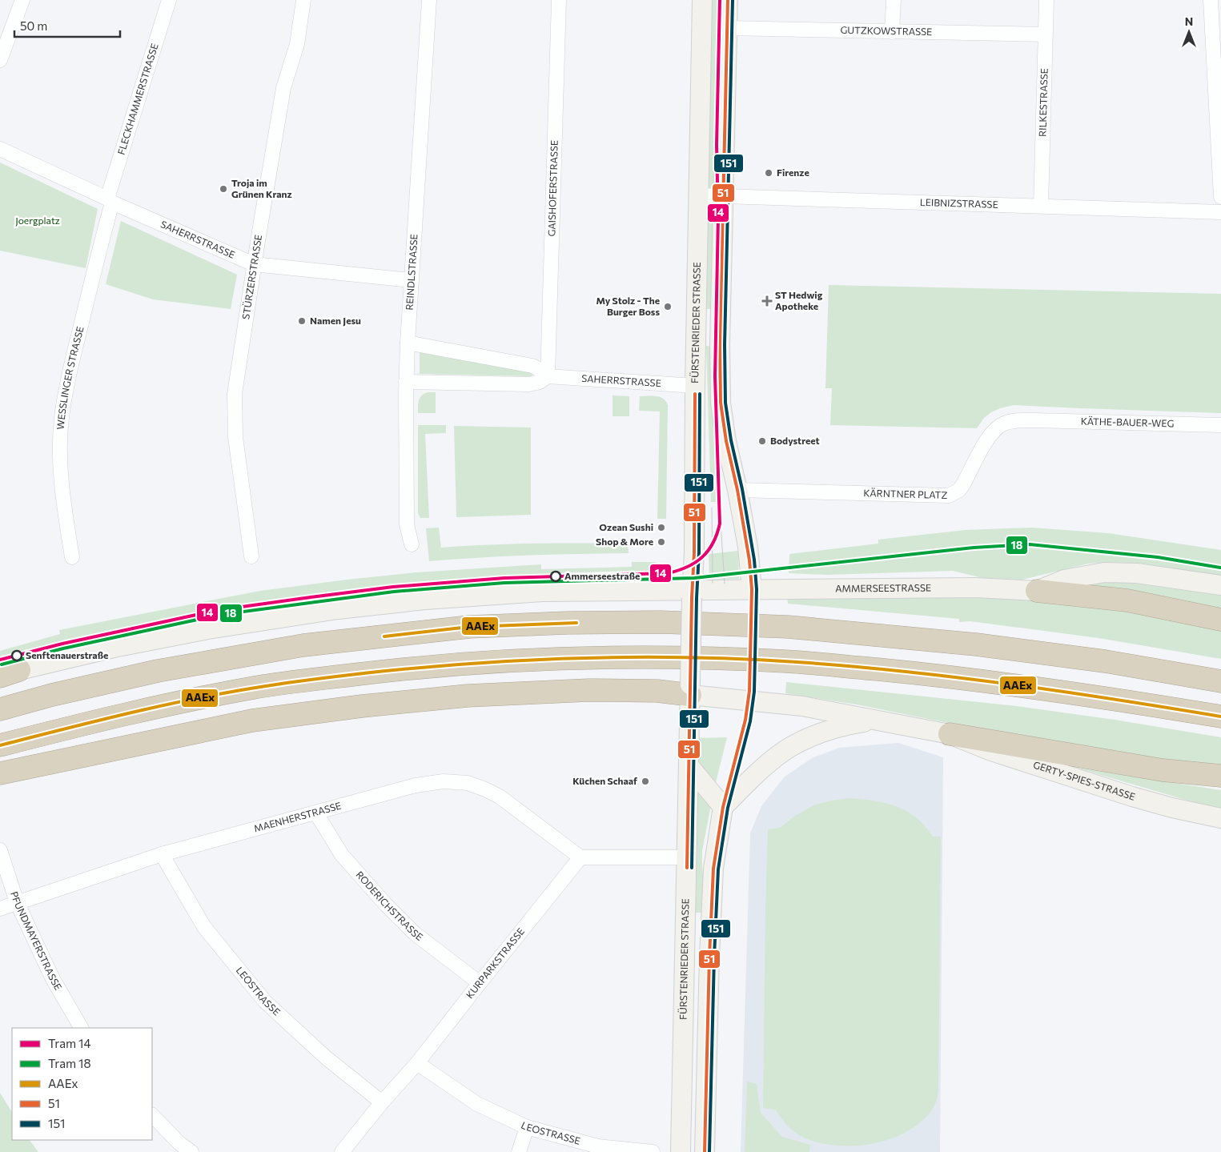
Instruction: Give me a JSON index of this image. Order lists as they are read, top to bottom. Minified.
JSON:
{"streets":{"main road":["FÜRSTENRIEDER STRASSE","AMMERSEESTRASSE","GERTY-SPIES-STRASSE"],"street":["GUTZKOWSTRASSE","FLECKHAMMERSTRASSE","RILKESTRASSE","GAISHOFERSTRASSE","LEIBNIZSTRASSE","SAHERRSTRASSE","REINDLSTRASSE","STÜRZERSTRASSE","WESSLINGER STRASSE","KÄTHE-BAUER-WEG","KÄRNTNER PLATZ","MAENHERSTRASSE","RODERICHSTRASSE","PFUNDMAYERSTRASSE","KURPARKSTRASSE","LEOSTRASSE"]},"crossings":[["GUTZKOWSTRASSE","RILKESTRASSE"],["FLECKHAMMERSTRASSE","SAHERRSTRASSE"],["FLECKHAMMERSTRASSE","WESSLINGER STRASSE"],["RILKESTRASSE","LEIBNIZSTRASSE"],["GAISHOFERSTRASSE","SAHERRSTRASSE"],["LEIBNIZSTRASSE","FÜRSTENRIEDER STRASSE"],["SAHERRSTRASSE","REINDLSTRASSE"],["SAHERRSTRASSE","STÜRZERSTRASSE"],["SAHERRSTRASSE","FÜRSTENRIEDER STRASSE"],["SAHERRSTRASSE","WESSLINGER STRASSE"],["FÜRSTENRIEDER STRASSE","AMMERSEESTRASSE"],["KÄTHE-BAUER-WEG","KÄRNTNER PLATZ"],["MAENHERSTRASSE","RODERICHSTRASSE"],["MAENHERSTRASSE","PFUNDMAYERSTRASSE"],["MAENHERSTRASSE","KURPARKSTRASSE"],["MAENHERSTRASSE","LEOSTRASSE"],["RODERICHSTRASSE","KURPARKSTRASSE"],["KURPARKSTRASSE","LEOSTRASSE"]],"parks":["Joergplatz"],"places":{"other":["Firenze","Troja im Grünen Kranz","My Stolz - The Burger Boss","Namen Jesu","Bodystreet","Ozean Sushi","Shop & More","Ammerseestraße","Senftenauerstraße","Küchen Schaaf"],"health":["ST Hedwig Apotheke"]},"lines":["tram line 14","transit line 51","transit line 151","tram line 18","transit line AAEx"],"legend":["Tram 14","Tram 18","AAEx","51","151"],"scale_bar":"50 m","north":"top"}
